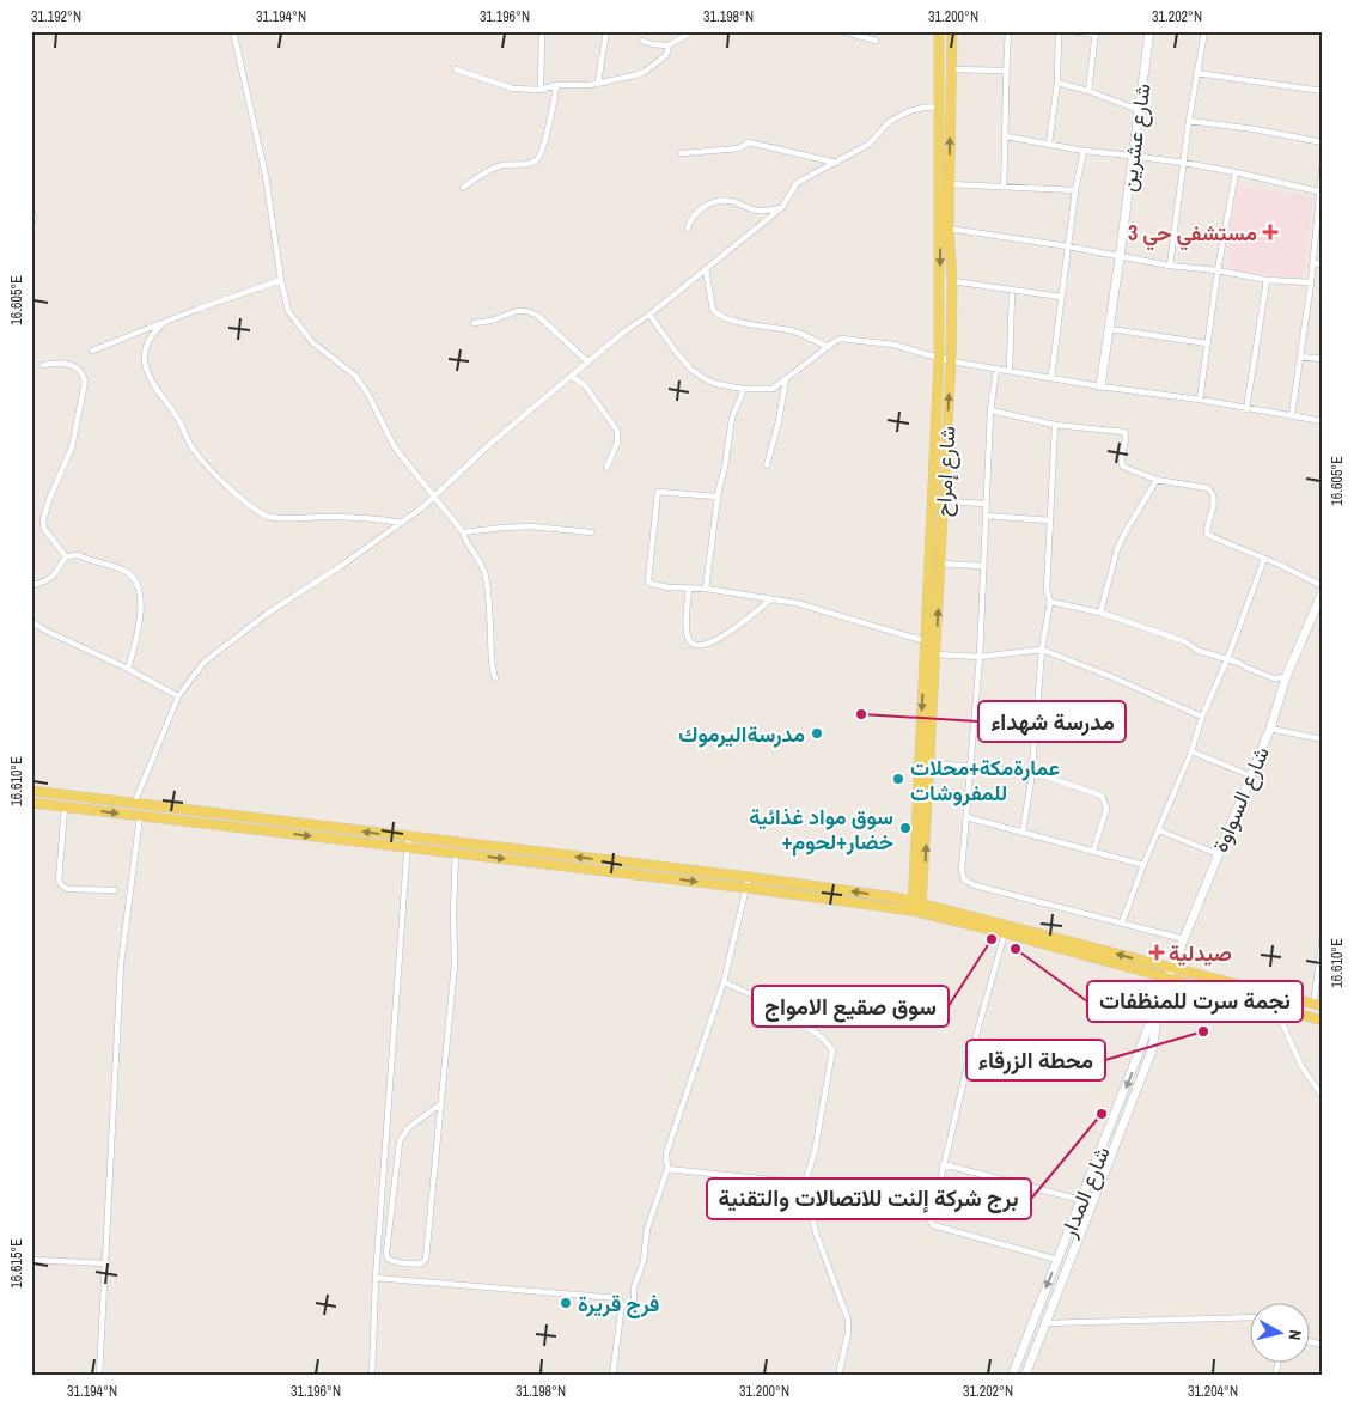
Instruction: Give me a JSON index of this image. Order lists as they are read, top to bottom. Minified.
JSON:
{"streets":{"main road":["شارع إمراح"],"street":["شارع عشرين","شارع السواوة","شارع المدار"]},"crossings":[["شارع السواوة","شارع المدار"]],"places":{"health":["مستشفي حي 3","صيدلية"],"other":["مدرسة شهداء","مدرسةاليرموك","عمارةمكة+محلات للمفروشات","سوق مواد غذائية +خضار+لحوم","سوق صقيع الامواج","نجمة سرت للمنظفات","محطة الزرقاء","برج شركة إلنت للاتصالات والتقنية","فرج قريرة"]},"north":"right","coordinates":["31.192°N","31.194°N","31.196°N","31.198°N","31.200°N","31.202°N","16.605°E","16.610°E","16.615°E","31.204°N"]}
